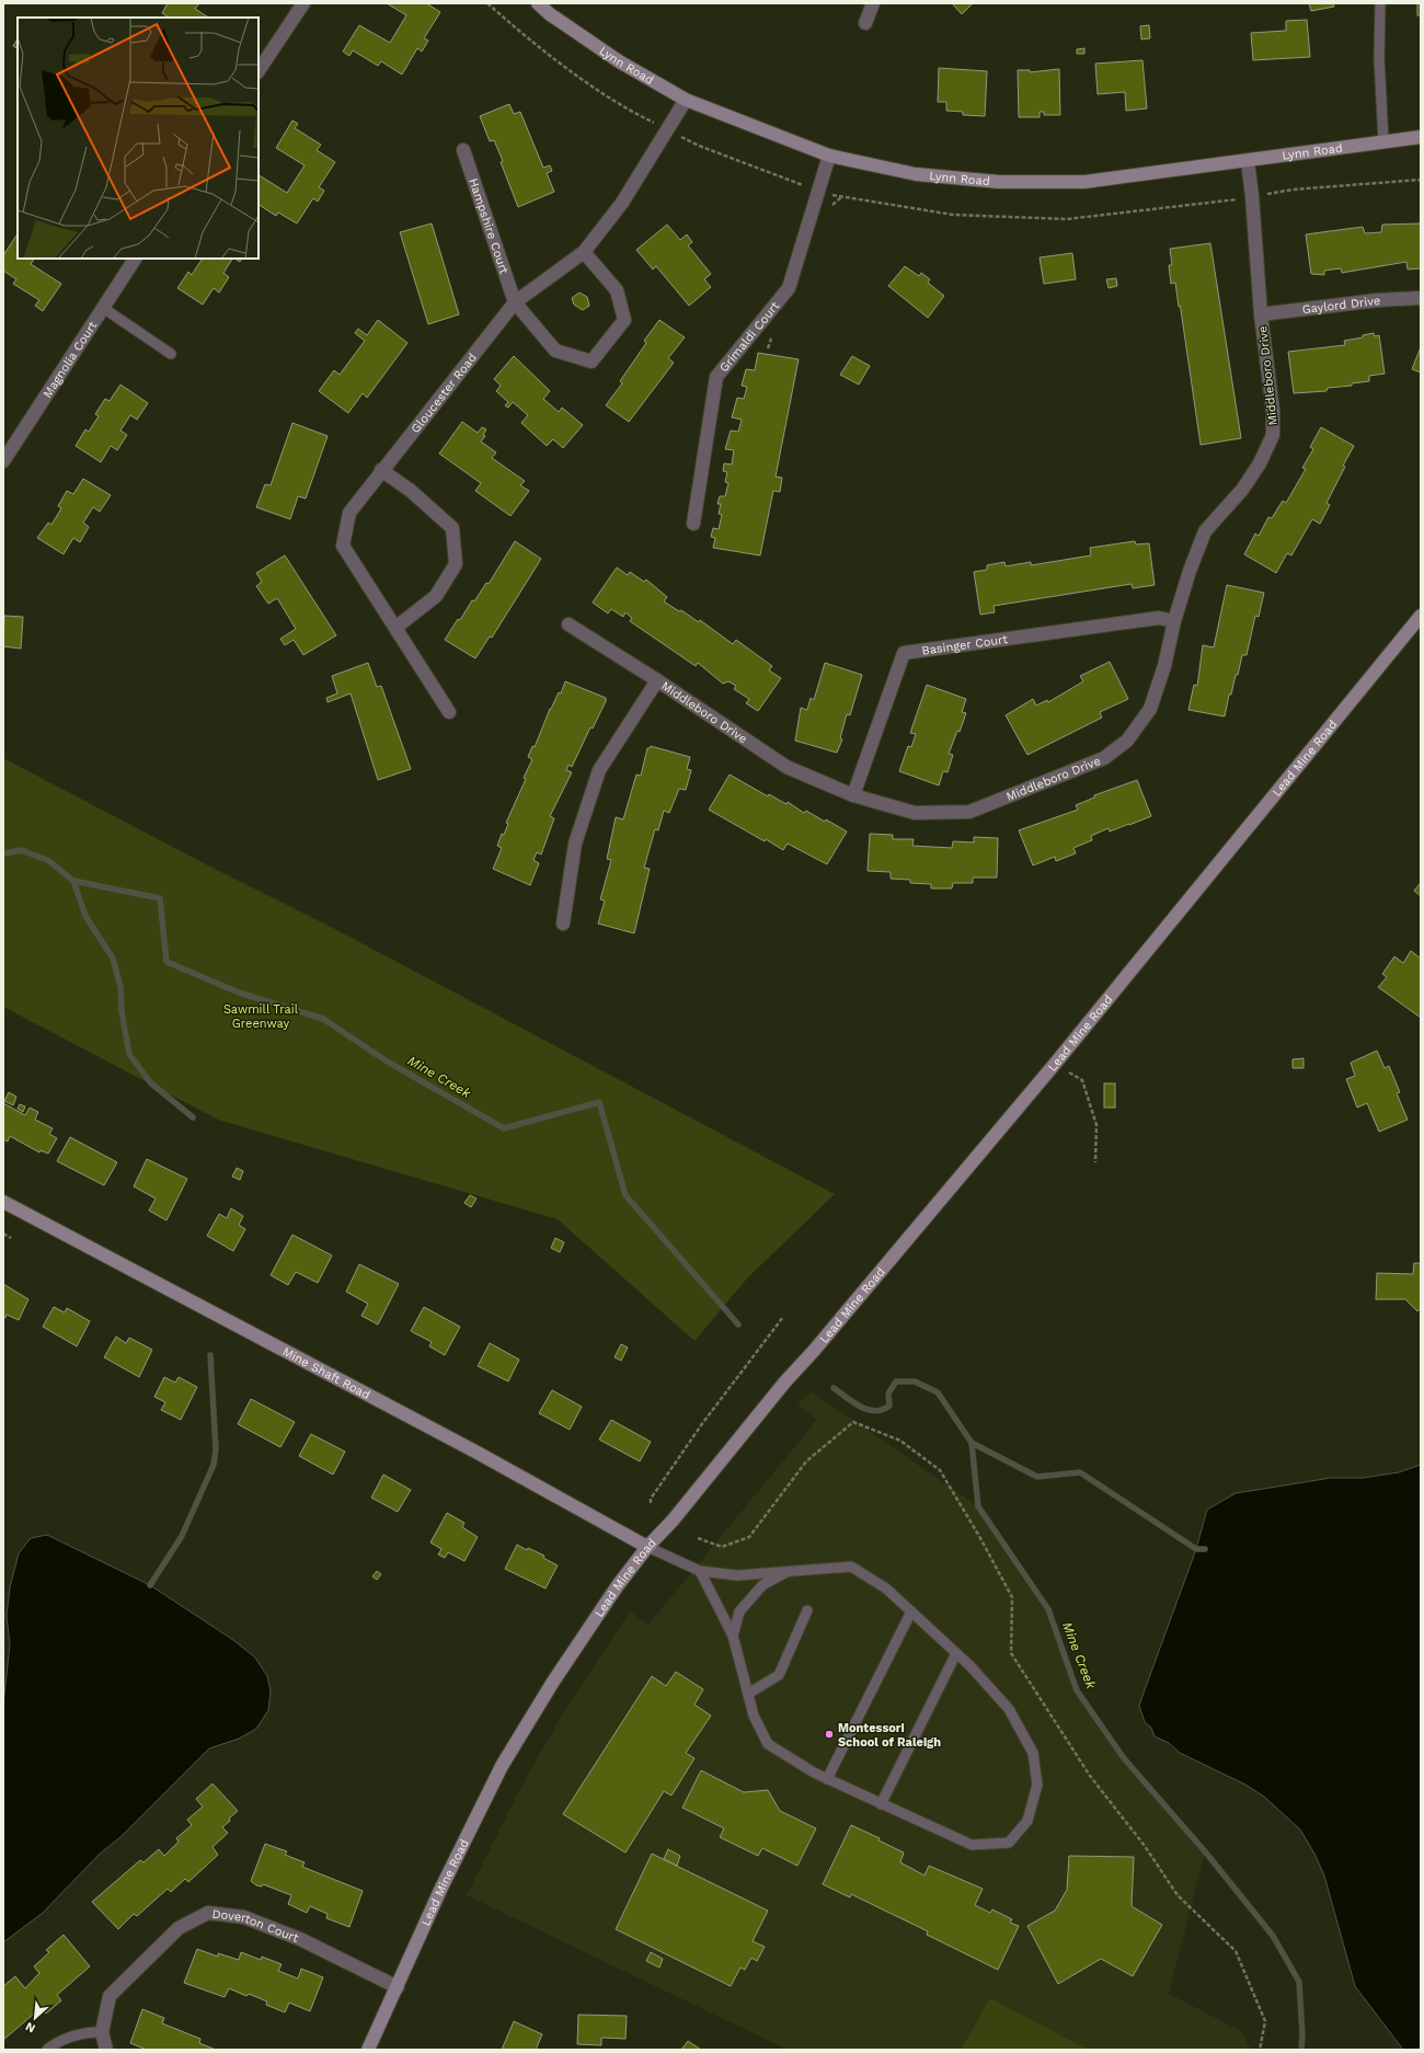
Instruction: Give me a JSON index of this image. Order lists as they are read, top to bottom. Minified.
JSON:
{"streets":{"main road":["Lynn Road","Lead Mine Road","Mine Shaft Road"],"street":["Hampshire Court","Gaylord Drive","Grimaldi Court","Magnolia Court","Middleboro Drive","Gloucester Road","Basinger Court","Doverton Court"]},"crossings":[["Lynn Road","Grimaldi Court"],["Lynn Road","Middleboro Drive"],["Lynn Road","Gloucester Road"],["Hampshire Court","Gloucester Road"],["Gaylord Drive","Middleboro Drive"],["Middleboro Drive","Basinger Court"],["Lead Mine Road","Mine Shaft Road"],["Lead Mine Road","Doverton Court"]],"water":["Mine Creek"],"parks":["Sawmill Trail Greenway"],"places":["Montessori School of Raleigh"],"north":"bottom left"}
